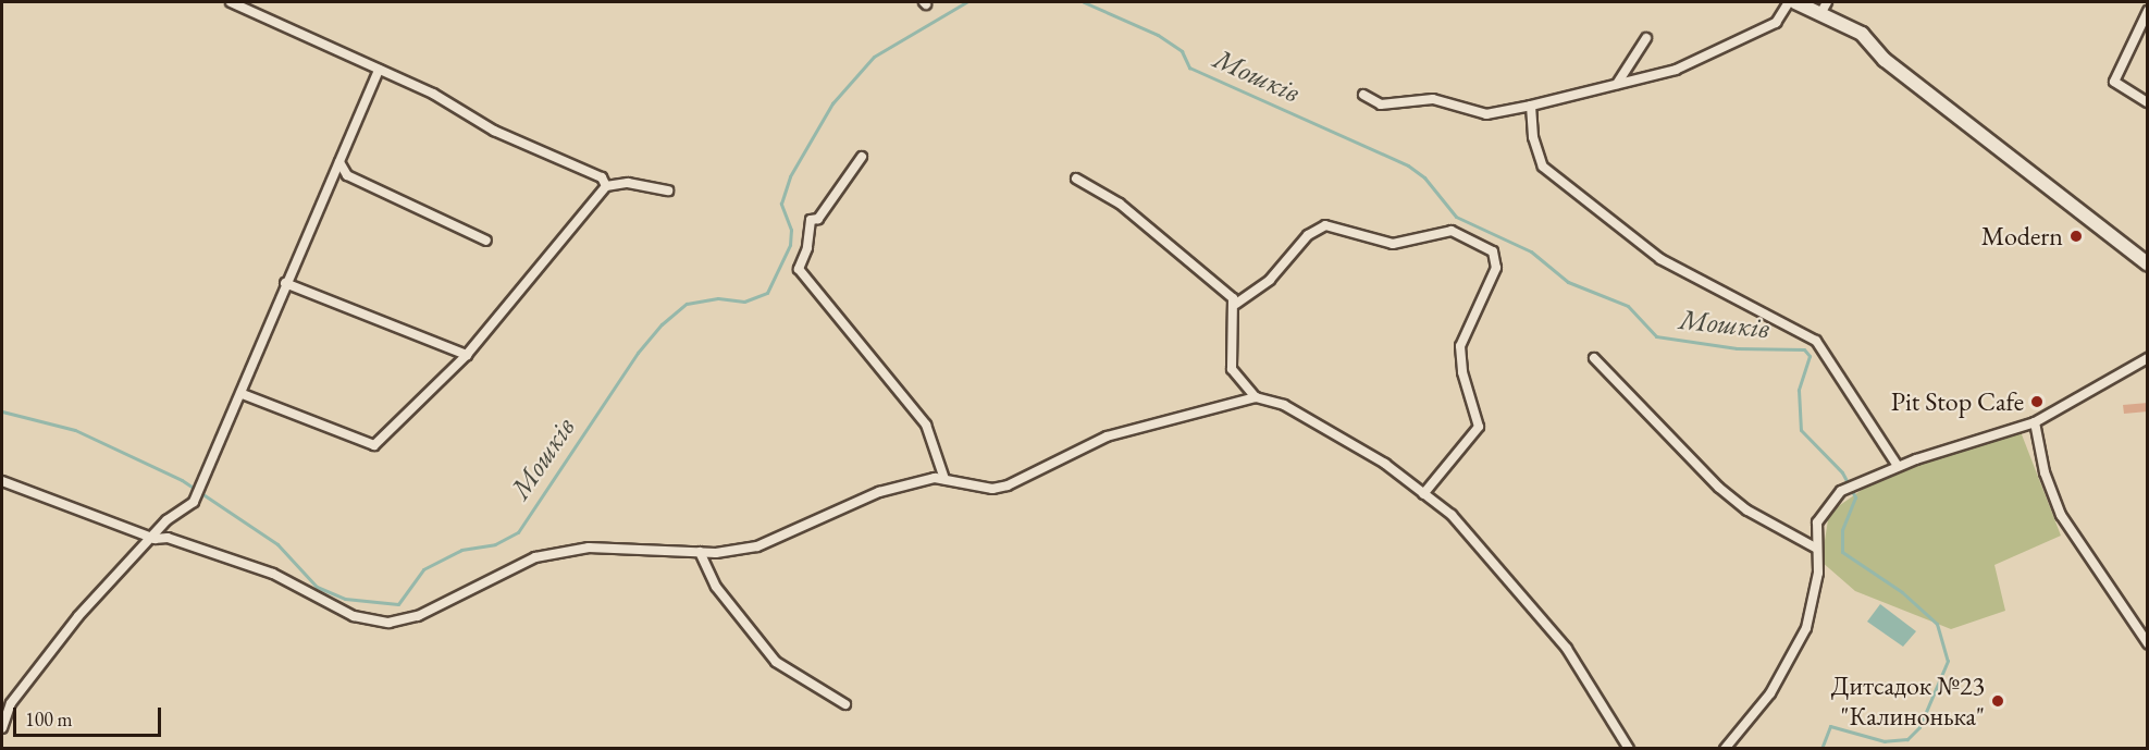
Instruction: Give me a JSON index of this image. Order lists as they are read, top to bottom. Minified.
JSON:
{"water":["Мошків"],"places":["Modern","Pit Stop Cafe","Дитсадок №23 \"Калинонька\""],"scale_bar":"100 m"}
